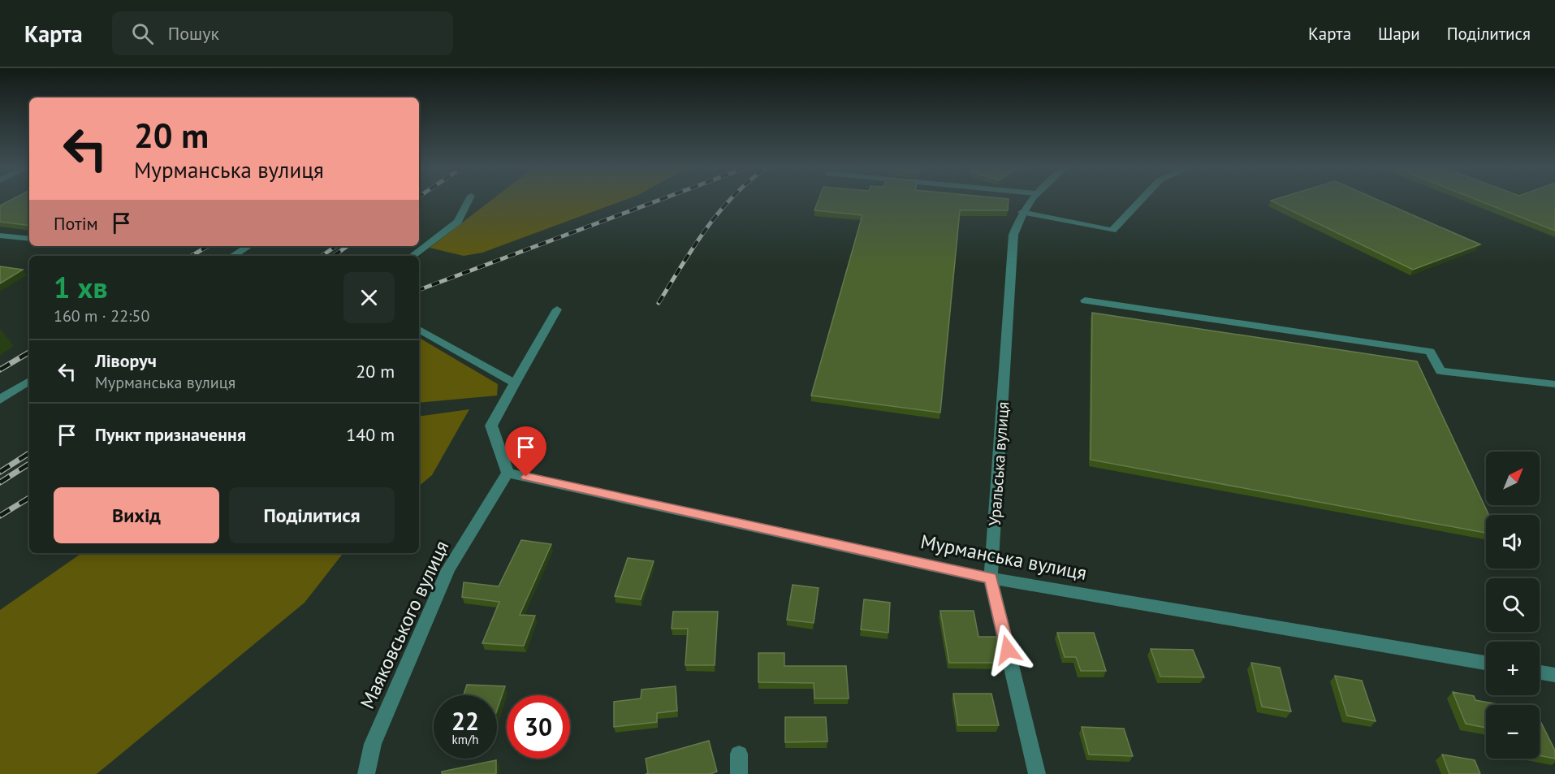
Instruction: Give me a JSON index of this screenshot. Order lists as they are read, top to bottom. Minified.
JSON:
{"streets":{"street":["Уральська вулиця","Мурманська вулиця","Маяковського вулиця"]},"crossings":[["Уральська вулиця","Мурманська вулиця"],["Мурманська вулиця","Маяковського вулиця"]],"north":"top right","page":{"header":"Карта","search":"Пошук","nav":["Карта","Шари","Поділитися"],"turn":["20 m","Мурманська вулиця"],"then":"Потім","heading":["1 хв","160 m · 22:50"],"list":[{"name":"Ліворуч","note":"Мурманська вулиця","value":"20 m"},{"name":"Пункт призначення","value":"140 m"}],"map_buttons":["+","−"],"buttons":["Вихід","Поділитися"],"speed":"22 km/h","limit":"30"}}
